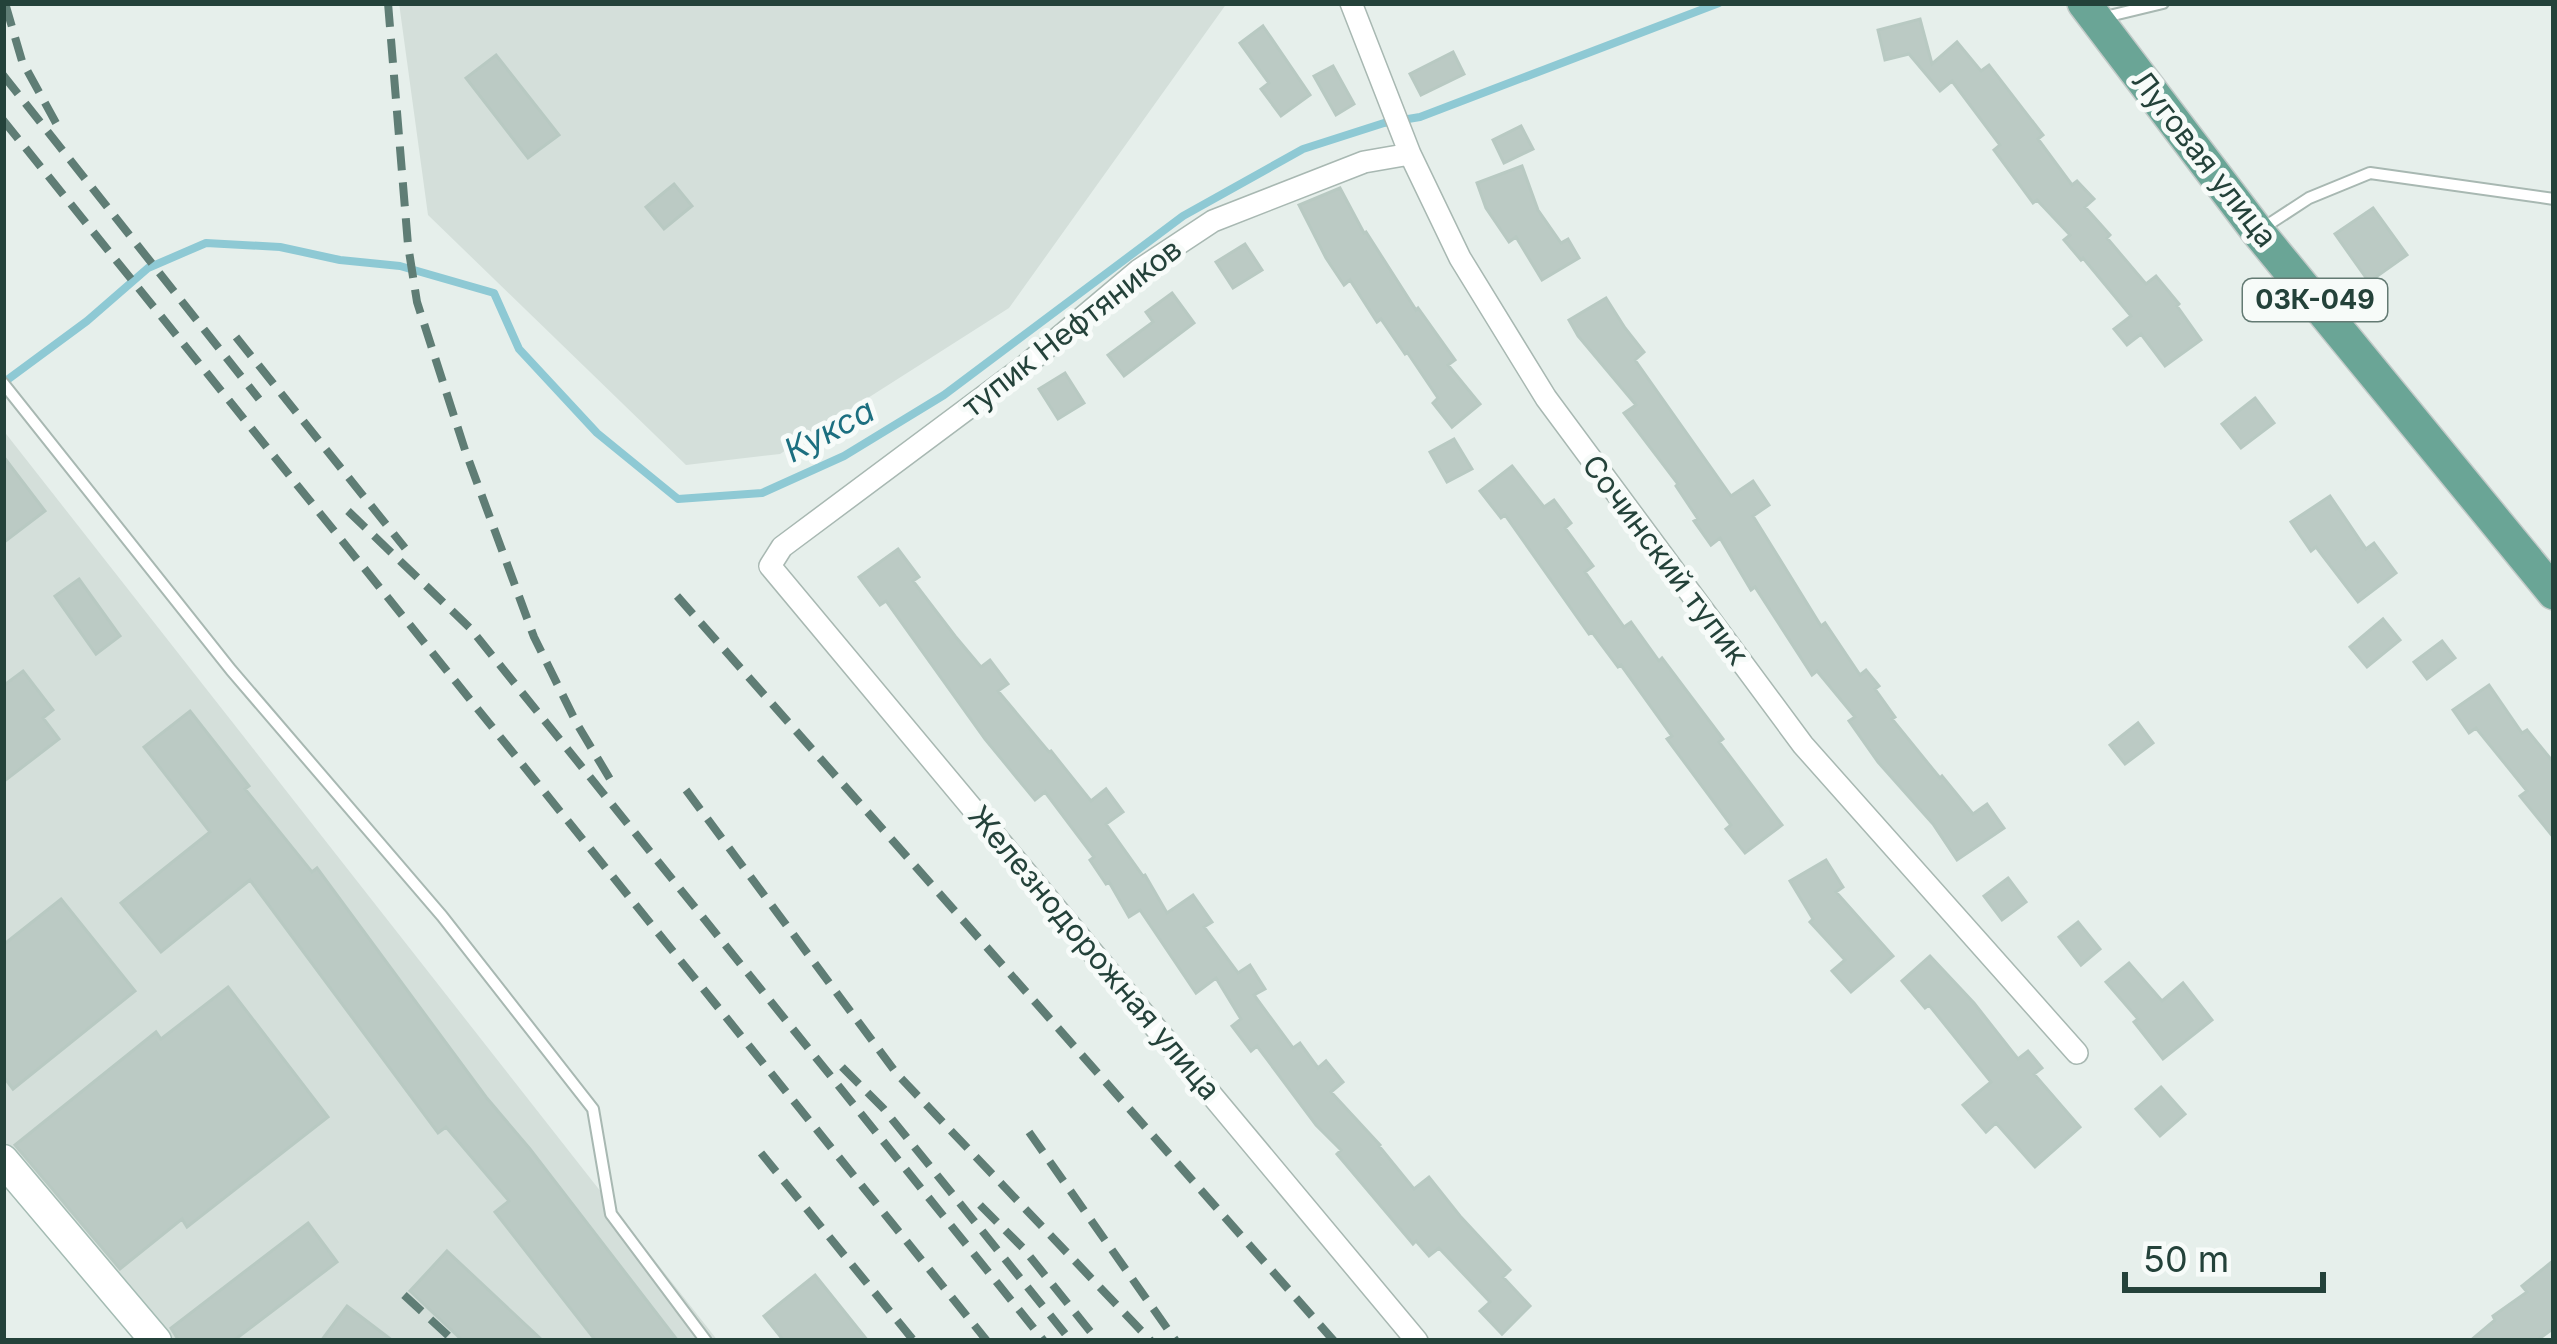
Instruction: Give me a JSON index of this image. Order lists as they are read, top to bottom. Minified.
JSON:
{"streets":{"main road":["Луговая улица","03К-049"],"street":["тупик Нефтяников","Сочинский тупик","Железнодорожная улица"]},"crossings":[["тупик Нефтяников","Сочинский тупик"],["тупик Нефтяников","Железнодорожная улица"]],"water":["Кукса"],"scale_bar":"50 m"}
